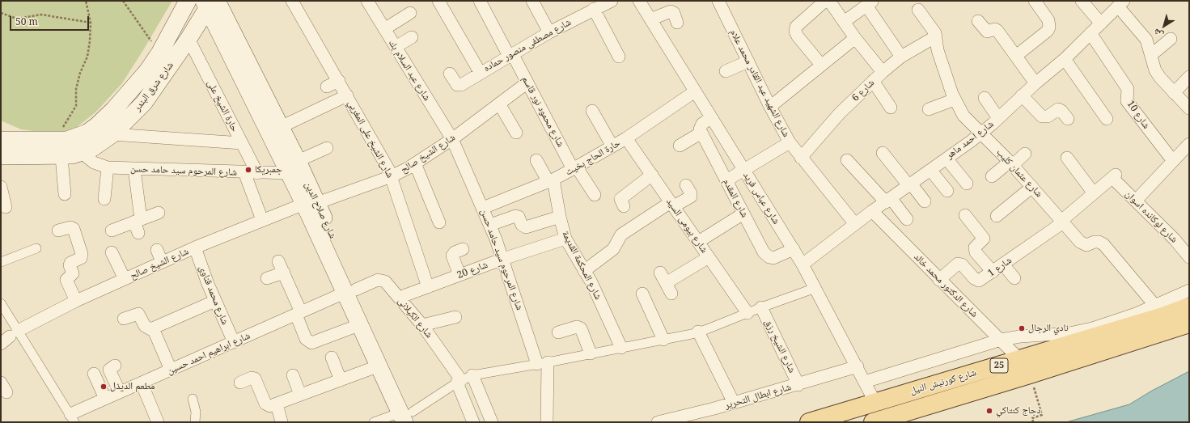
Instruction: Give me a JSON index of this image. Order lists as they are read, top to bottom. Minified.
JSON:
{"streets":{"main road":["شارع شرق البندر","شارع صلاح الدين","25","شارع كورنيش النيل"],"street":["شارع مصطفى منصور حماده","شارع عبد السلام بك","شارع الشهيد عبد القادر محمد علام","شارع 6","حارة الشيخ على","شارع محمود نور قاسم","شارع 10","شارع الشيخ على المغربي","شارع احمد ماهر","شارع الشيخ صالح","حارة الحاج بخيت","شارع المرحوم سيد حامد حسن","شارع عثمان كليب","شارع المقدم","شارع عباس فريد","شارع لوكانده اسوان","شارع بيومى السيد","شارع المحكمة القديمة","شارع 1","شارع 20","شارع الدكتور محمد خالد","شارع محمد قناوى","شارع الكيلانى","شارع الشيخ رزق","شارع ابراهيم احمد حسين","شارع ابطال التحرير"]},"crossings":[["شارع مصطفى منصور حماده","شارع محمود نور قاسم"],["شارع عبد السلام بك","شارع الشيخ صالح"],["شارع عبد السلام بك","شارع المرحوم سيد حامد حسن"],["شارع الشهيد عبد القادر محمد علام","شارع 6"],["شارع الشهيد عبد القادر محمد علام","شارع احمد ماهر"],["شارع شرق البندر","حارة الشيخ على"],["شارع شرق البندر","شارع المرحوم سيد حامد حسن"],["شارع شرق البندر","شارع صلاح الدين"],["شارع 6","شارع عثمان كليب"],["حارة الشيخ على","شارع المرحوم سيد حامد حسن"],["شارع محمود نور قاسم","شارع الشيخ صالح"],["شارع محمود نور قاسم","حارة الحاج بخيت"],["شارع 10","شارع احمد ماهر"],["شارع الشيخ على المغربي","شارع الشيخ صالح"],["شارع الشيخ على المغربي","شارع 20"],["شارع احمد ماهر","شارع عثمان كليب"],["شارع احمد ماهر","شارع عباس فريد"],["شارع احمد ماهر","شارع الدكتور محمد خالد"],["شارع الشيخ صالح","شارع المرحوم سيد حامد حسن"],["شارع الشيخ صالح","شارع صلاح الدين"],["شارع الشيخ صالح","شارع محمد قناوى"],["حارة الحاج بخيت","شارع المرحوم سيد حامد حسن"],["حارة الحاج بخيت","شارع عباس فريد"],["حارة الحاج بخيت","شارع بيومى السيد"],["حارة الحاج بخيت","شارع المحكمة القديمة"],["شارع المرحوم سيد حامد حسن","شارع صلاح الدين"],["شارع المرحوم سيد حامد حسن","شارع 20"],["شارع عثمان كليب","شارع 1"],["شارع المقدم","شارع عباس فريد"],["شارع عباس فريد","شارع كورنيش النيل"],["شارع عباس فريد","شارع ابطال التحرير"],["شارع صلاح الدين","شارع الكيلانى"],["شارع صلاح الدين","شارع ابراهيم احمد حسين"],["شارع لوكانده اسوان","شارع 1"],["شارع المحكمة القديمة","شارع 20"],["شارع 1","شارع الدكتور محمد خالد"],["شارع 20","شارع الكيلانى"],["شارع الدكتور محمد خالد","شارع كورنيش النيل"],["شارع محمد قناوى","شارع ابراهيم احمد حسين"],["شارع الكيلانى","شارع ابراهيم احمد حسين"],["شارع الشيخ رزق","شارع ابطال التحرير"]],"places":["جمبريكا","نادي الرجال","مطعم الديذل","دجاج كنتاكي"],"scale_bar":"50 m","north":"bottom left"}
